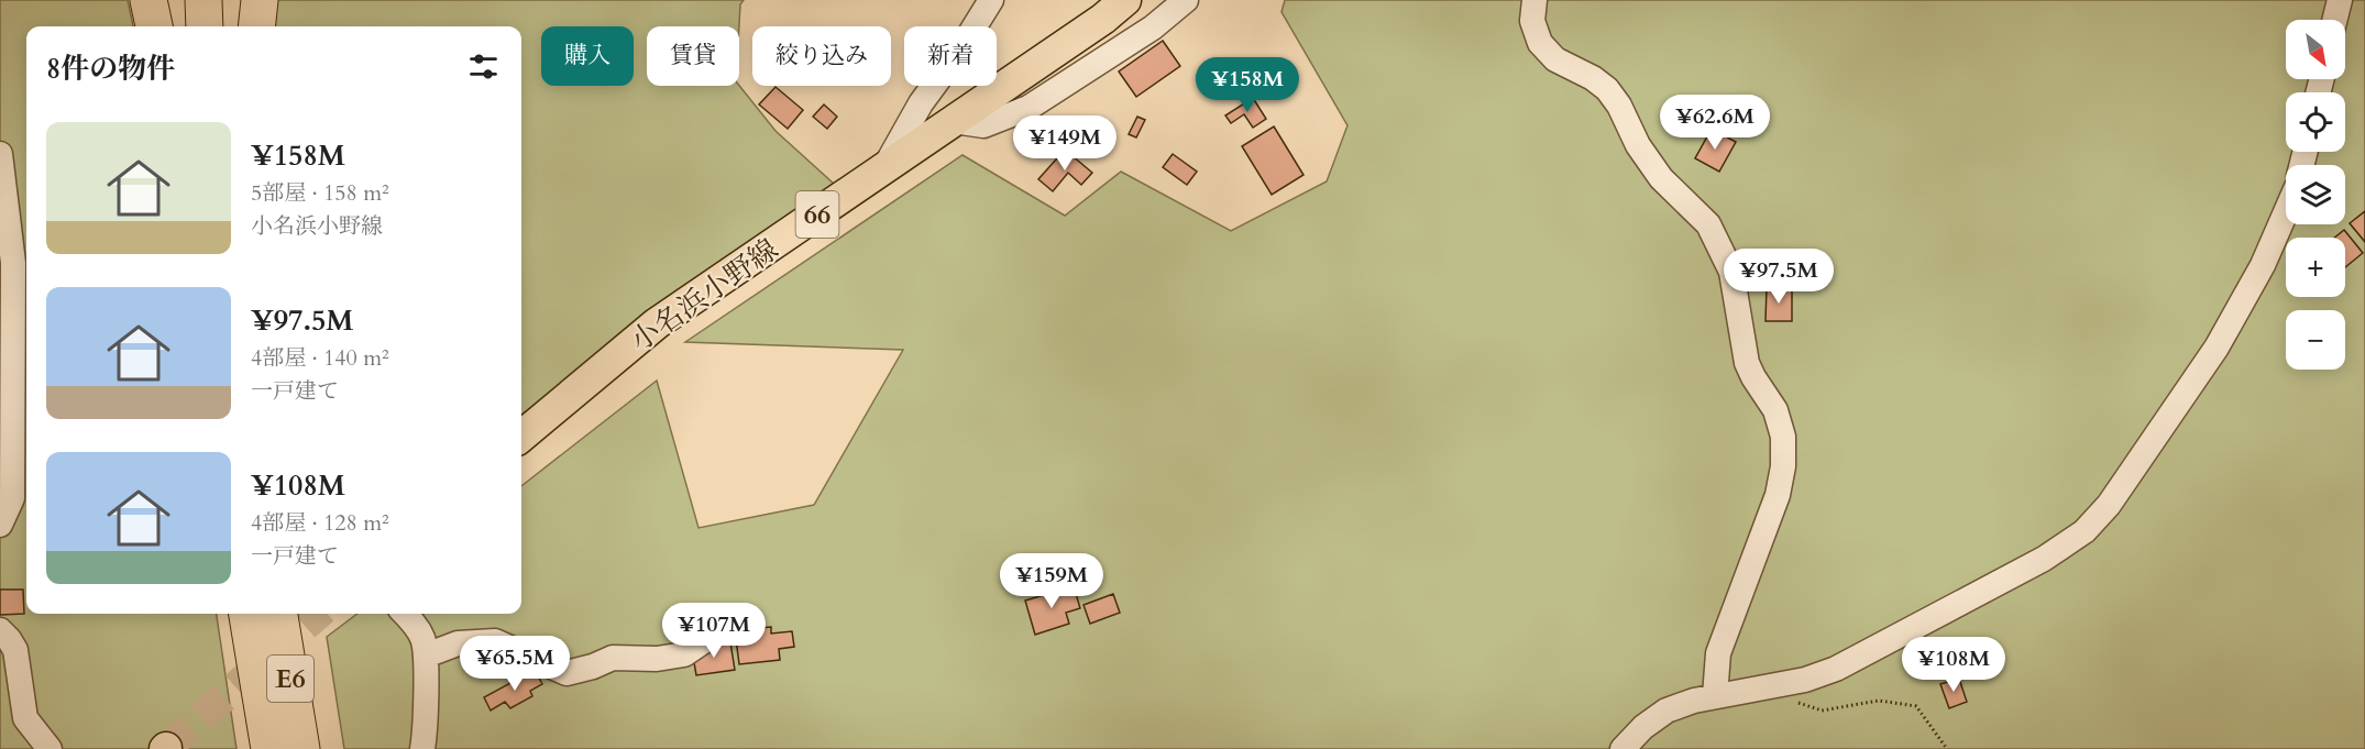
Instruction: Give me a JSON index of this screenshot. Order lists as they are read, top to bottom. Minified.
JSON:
{"streets":{"highway":["E6"],"main road":["66","小名浜小野線"]},"north":"bottom right","page":{"map_buttons":["+","−"],"chip":["購入","賃貸","絞り込み","新着"],"heading":"8件の物件","price":["¥158M","¥62.6M","¥149M","¥97.5M","¥159M","¥107M","¥65.5M","¥108M"],"list":[{"name":"¥158M","note":"5部屋 · 158 m² · 小名浜小野線"},{"name":"¥97.5M","note":"4部屋 · 140 m² · 一戸建て"},{"name":"¥108M","note":"4部屋 · 128 m² · 一戸建て"}]}}
